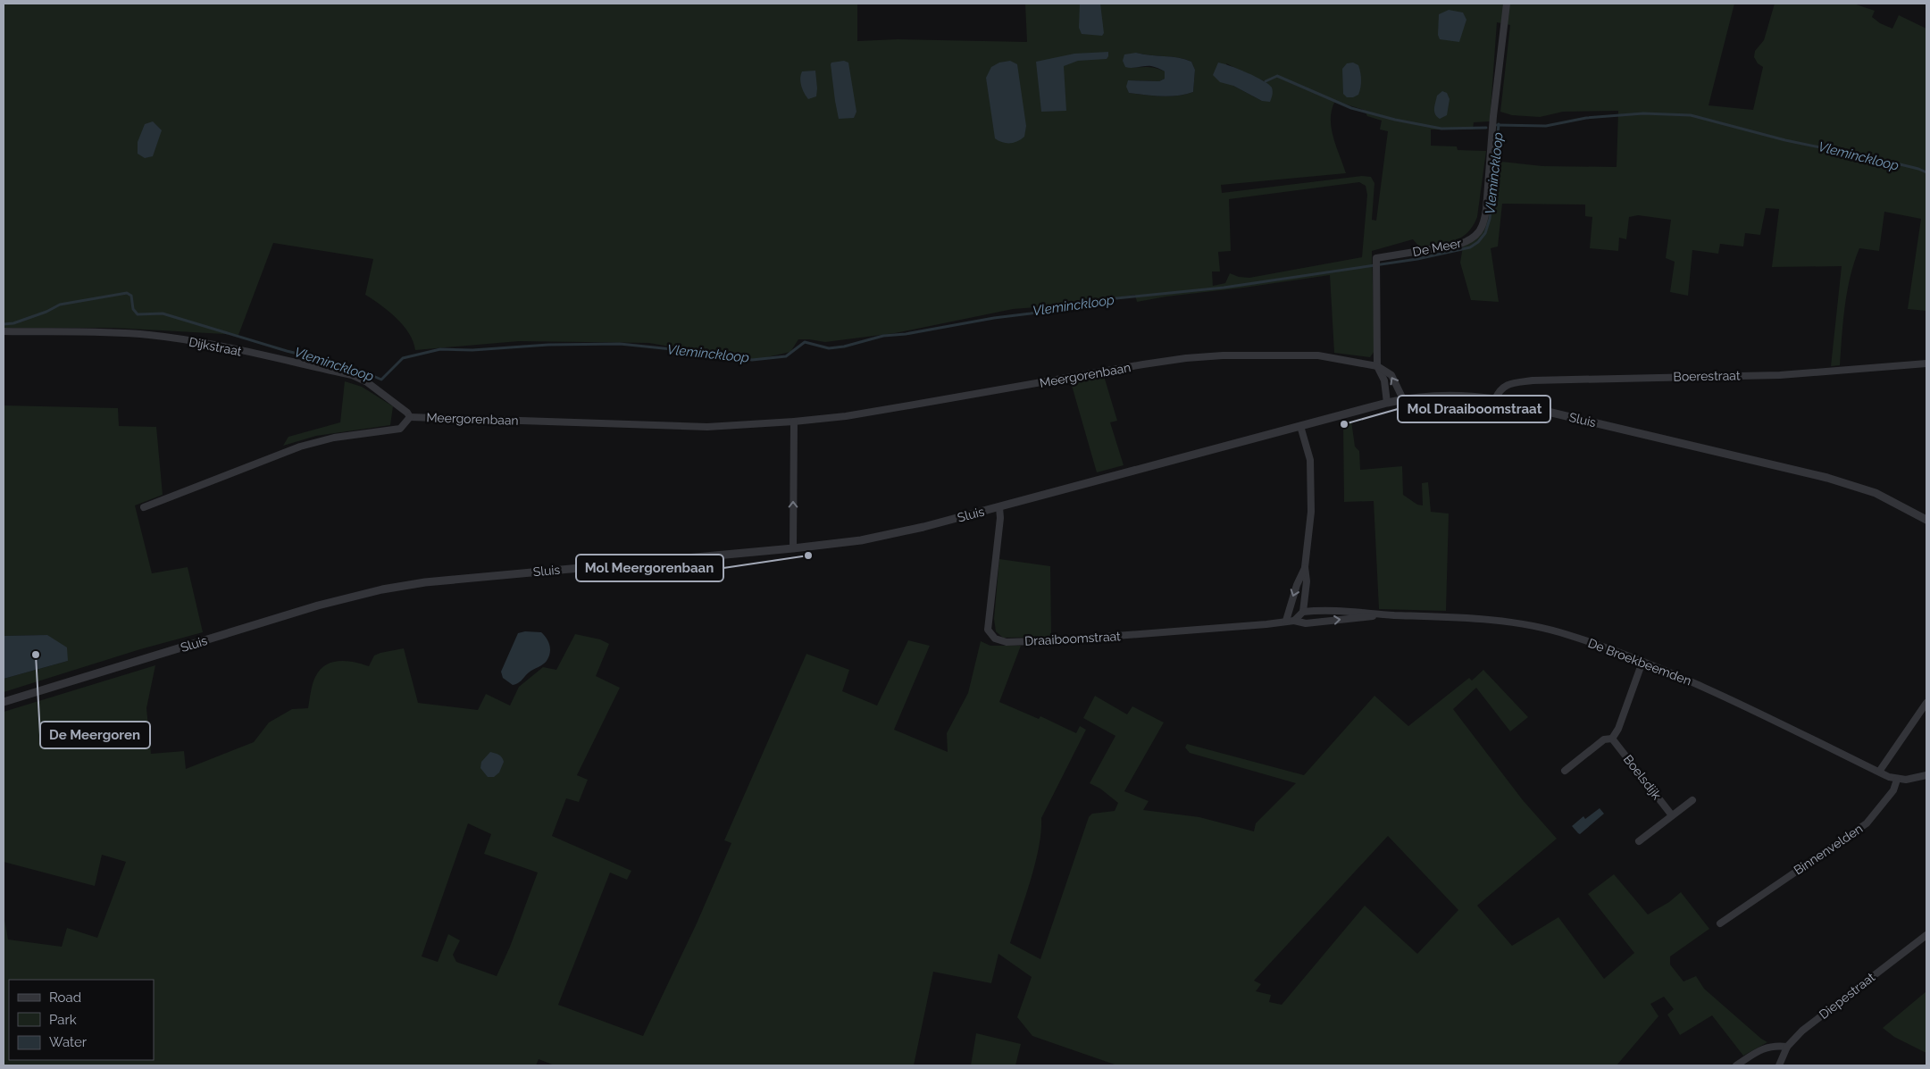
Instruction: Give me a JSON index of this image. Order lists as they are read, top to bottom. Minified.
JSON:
{"streets":{"street":["De Meer","Dijkstraat","Meergorenbaan","Boerestraat","Sluis","Draaiboomstraat","De Broekbeemden","Boelsdijk","Binnenvelden","Diepestraat"]},"crossings":[["De Meer","Meergorenbaan"],["Dijkstraat","Meergorenbaan"],["Meergorenbaan","Sluis"],["Boerestraat","Sluis"],["Sluis","Draaiboomstraat"],["Draaiboomstraat","De Broekbeemden"],["De Broekbeemden","Binnenvelden"]],"water":["Vleminckloop"],"places":["Mol Draaiboomstraat","Mol Meergorenbaan","De Meergoren"],"legend":["Road","Park","Water"]}
